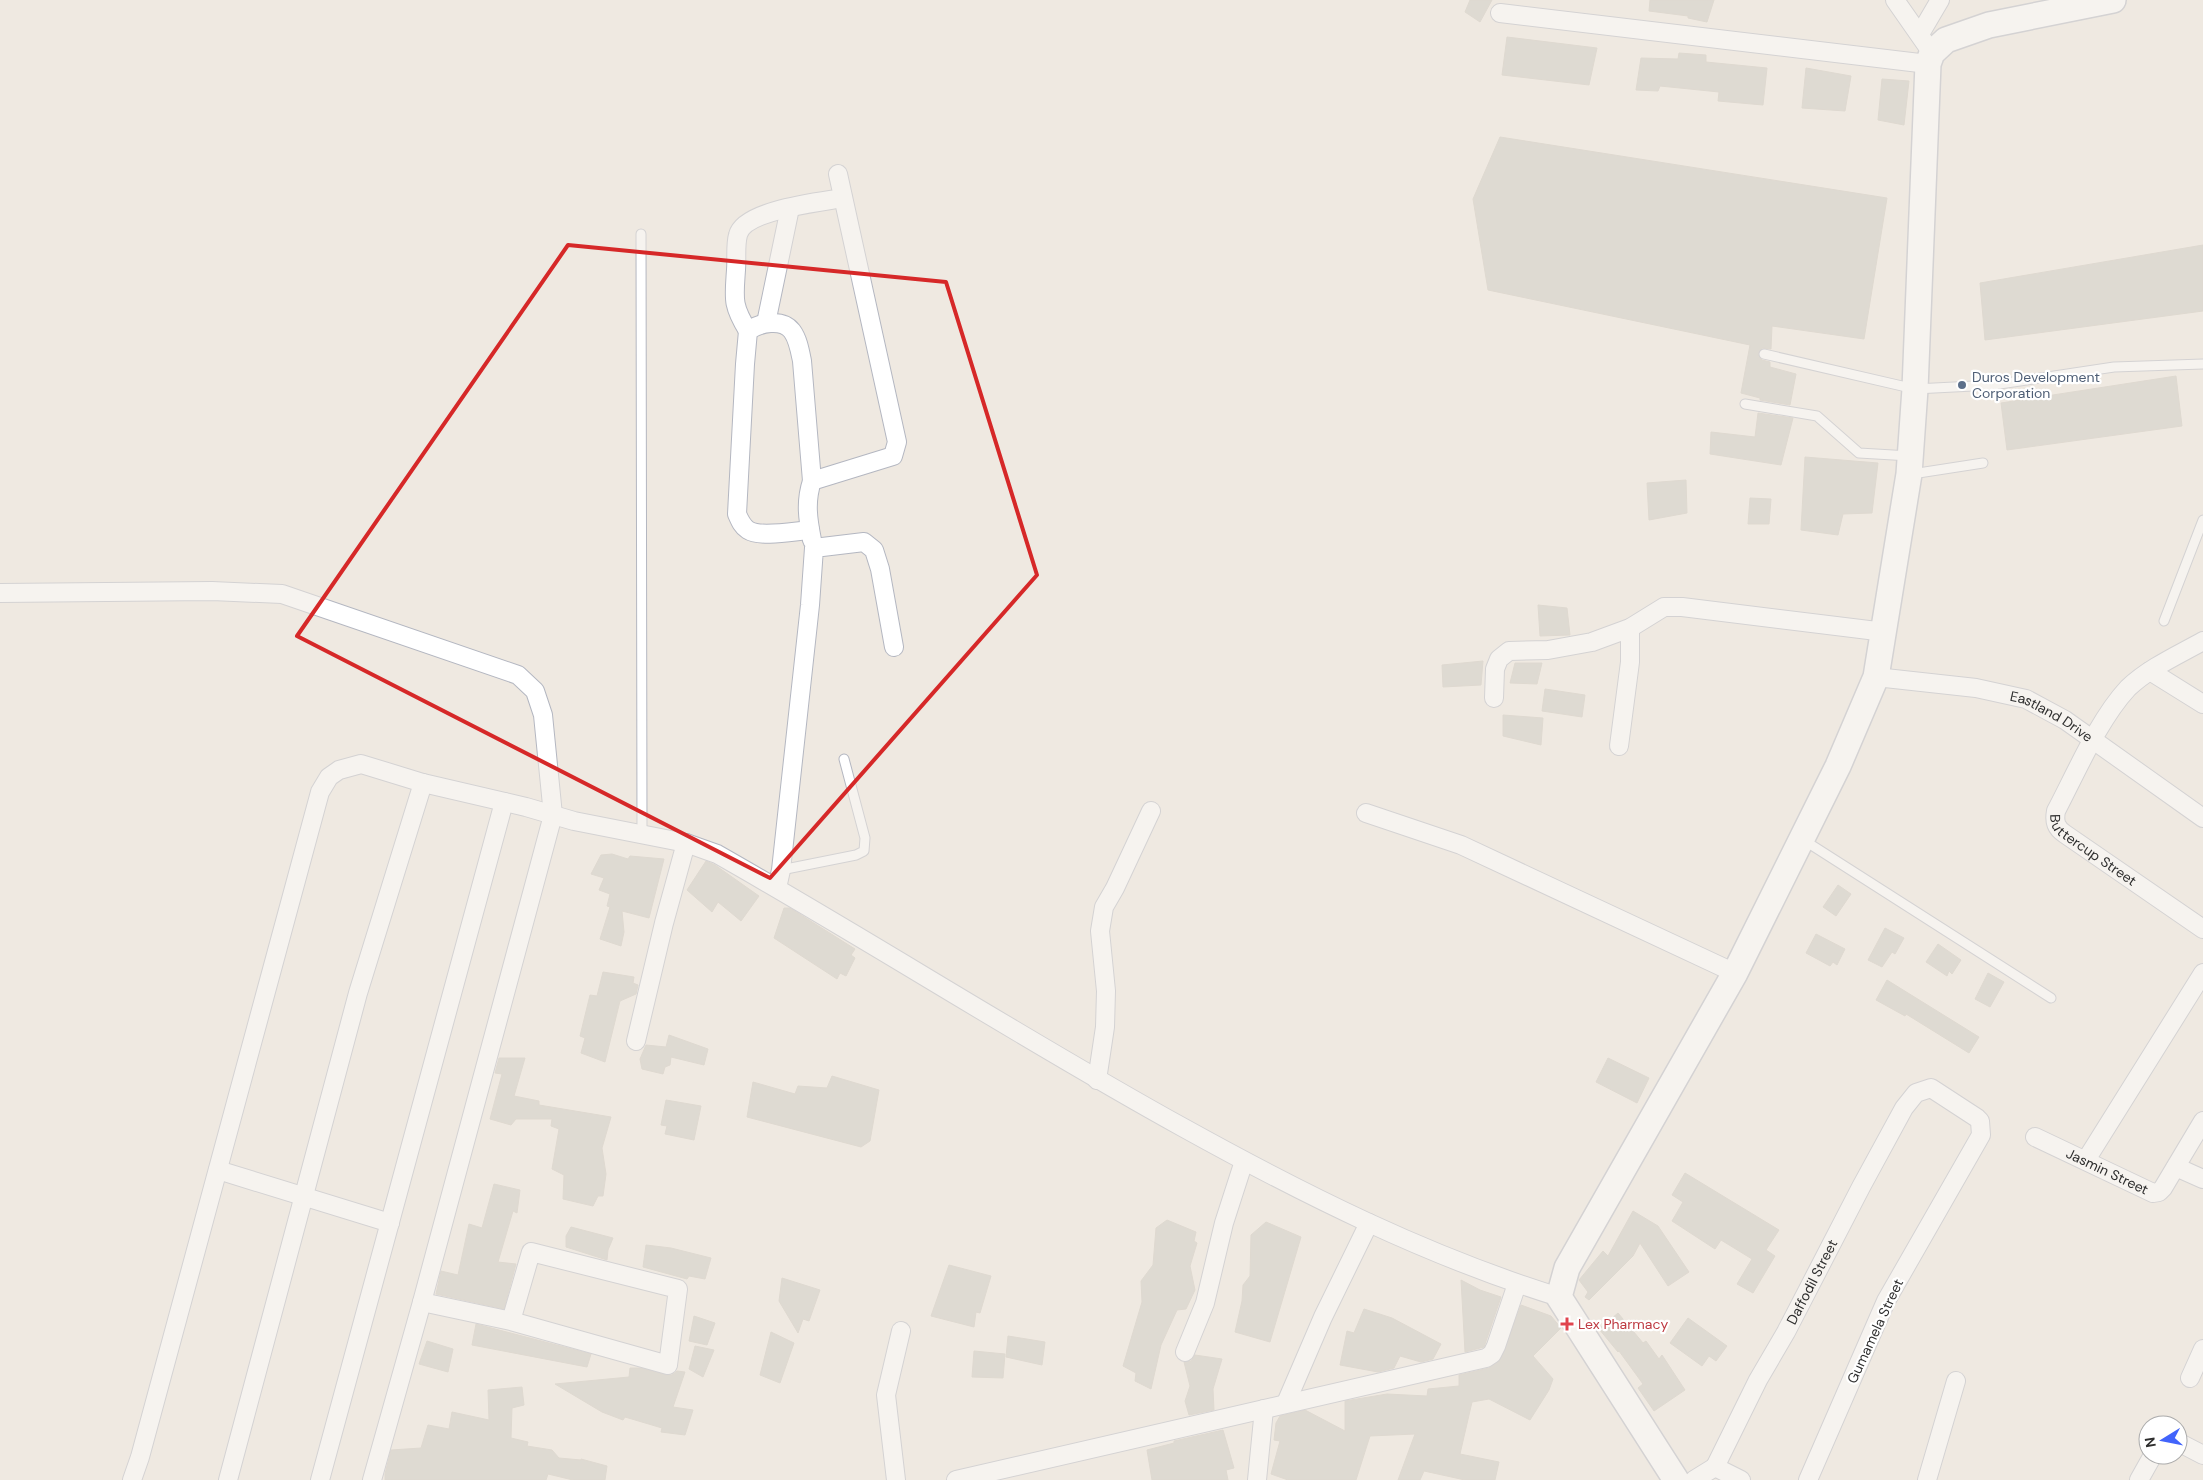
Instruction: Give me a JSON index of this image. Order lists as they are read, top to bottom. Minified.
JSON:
{"streets":{"street":["Eastland Drive","Buttercup Street","Jasmin Street","Daffodil Street","Gumamela Street"]},"crossings":[["Eastland Drive","Buttercup Street"],["Daffodil Street","Gumamela Street"]],"places":{"other":["Duros Development Corporation"],"health":["Lex Pharmacy"]},"north":"left"}
